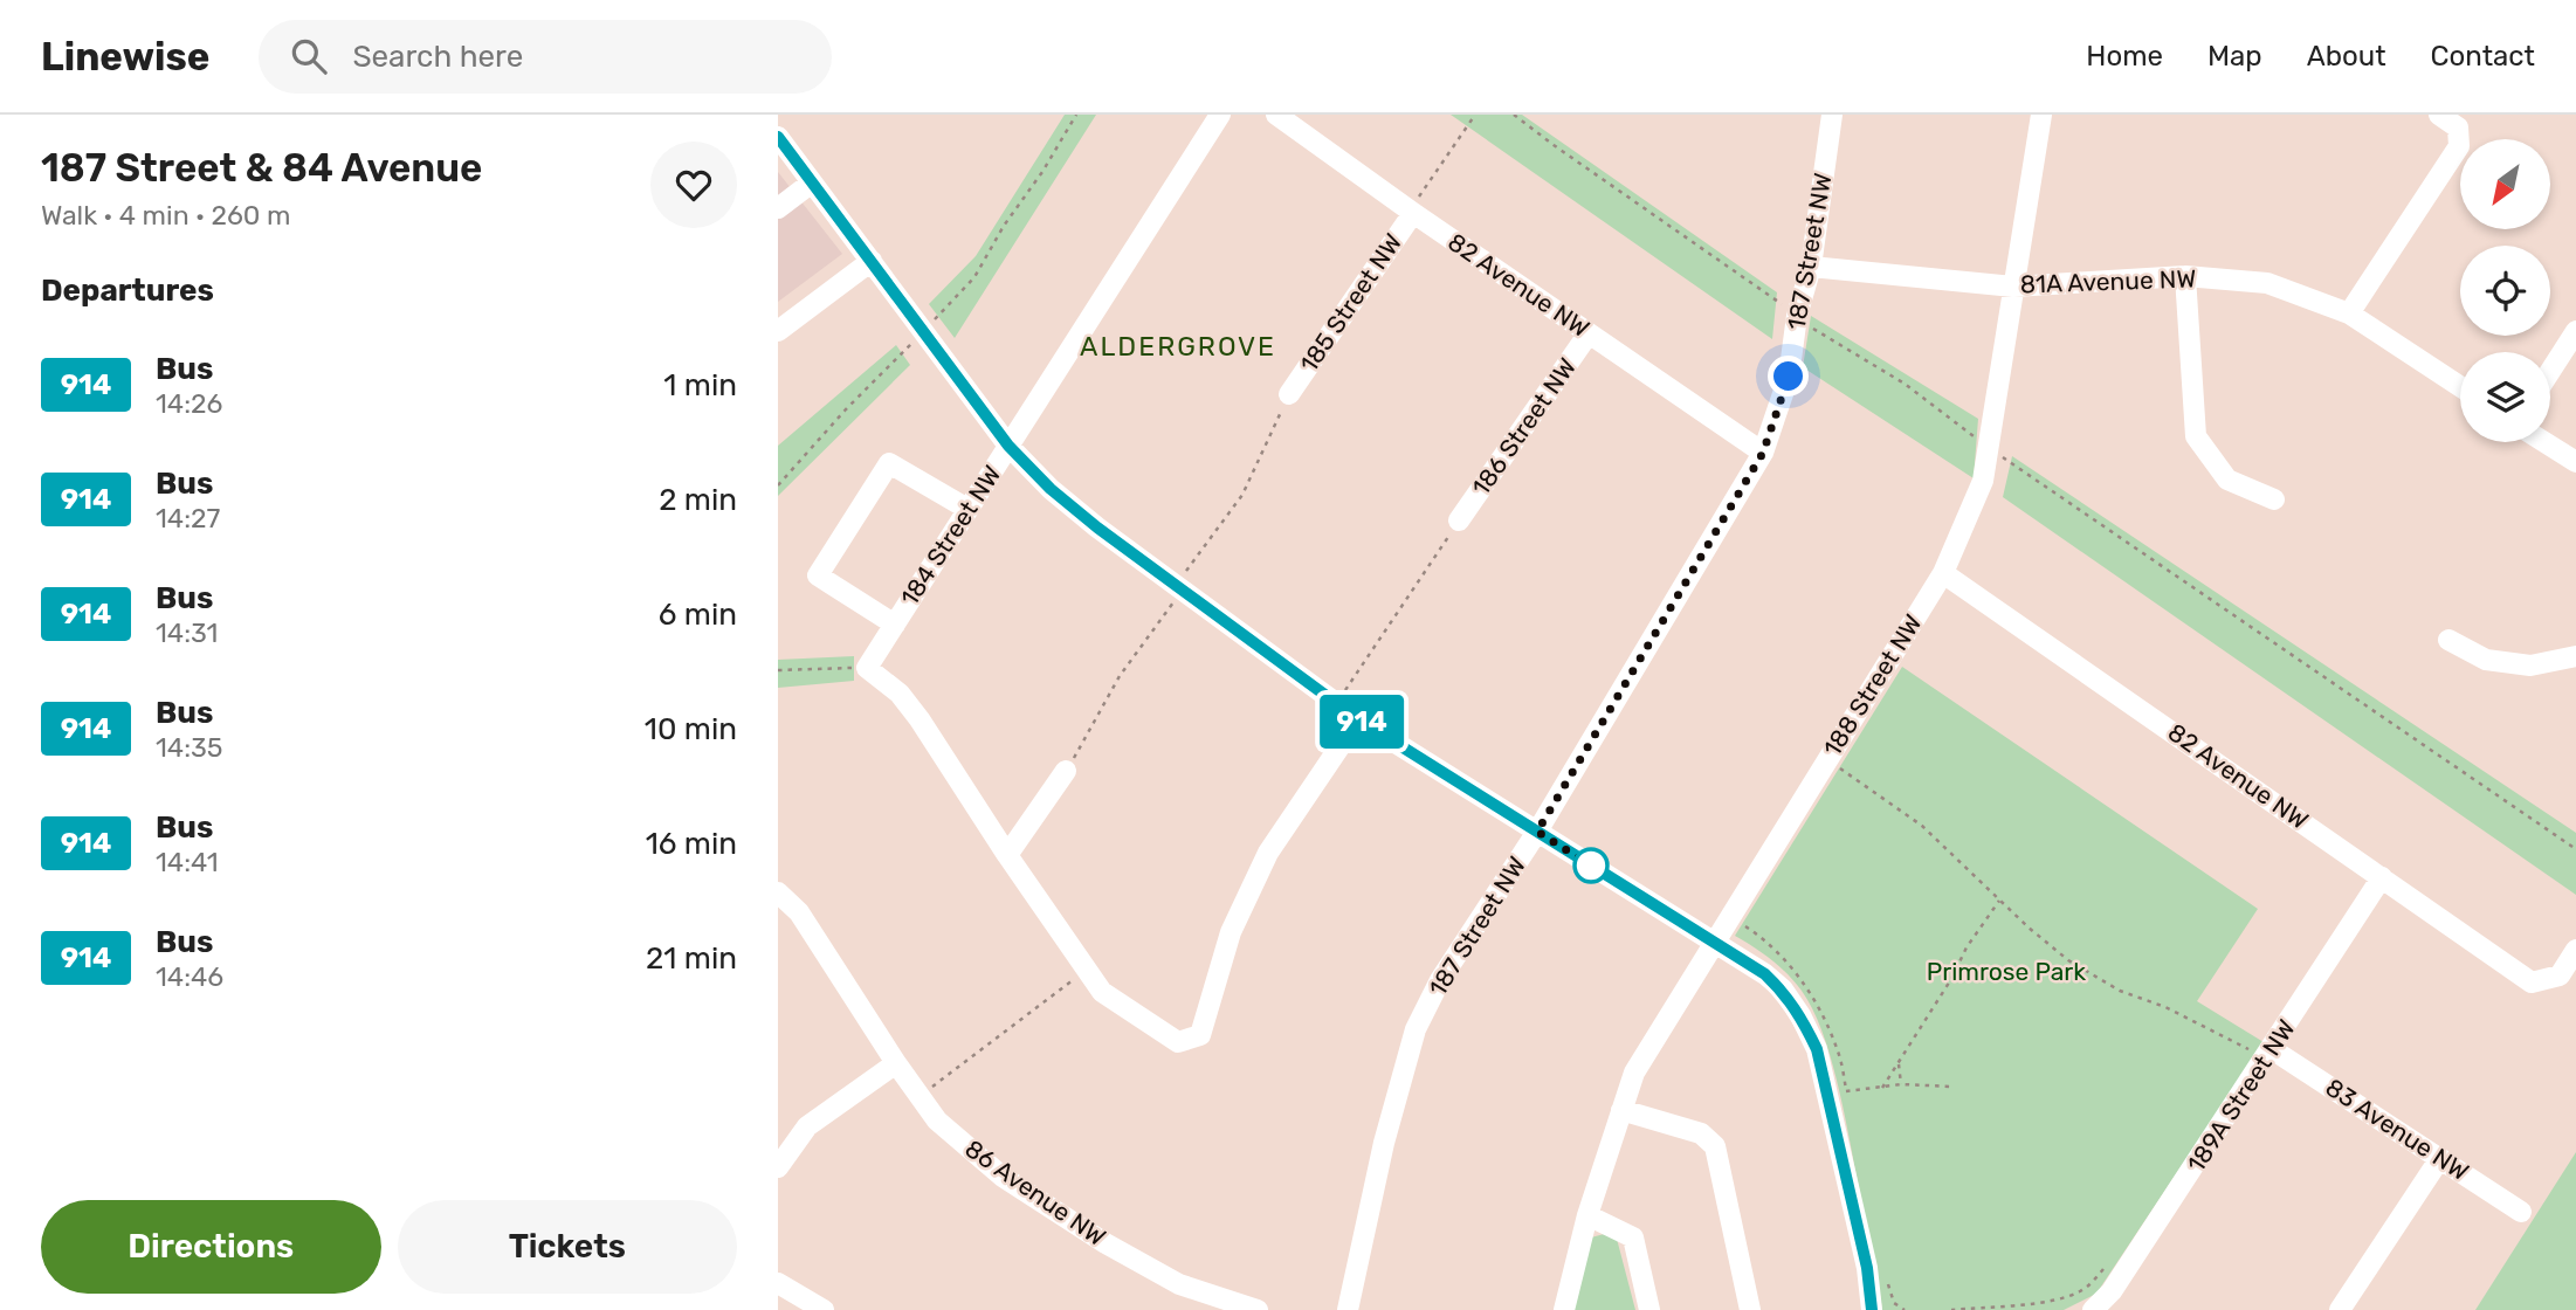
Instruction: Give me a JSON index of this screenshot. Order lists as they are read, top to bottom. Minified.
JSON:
{"streets":{"street":["187 Street NW","81A Avenue NW","82 Avenue NW","185 Street NW","186 Street NW","184 Street NW","188 Street NW","189A Street NW","83 Avenue NW","86 Avenue NW"]},"crossings":[["187 Street NW","81A Avenue NW"],["187 Street NW","82 Avenue NW"],["81A Avenue NW","188 Street NW"],["82 Avenue NW","185 Street NW"],["82 Avenue NW","186 Street NW"],["82 Avenue NW","188 Street NW"],["82 Avenue NW","189A Street NW"],["189A Street NW","83 Avenue NW"]],"districts":["ALDERGROVE"],"parks":["Primrose Park"],"lines":["bus line 914"],"north":"bottom left","page":{"header":"Linewise","search":"Search here","nav":["Home","Map","About","Contact"],"heading":[["187 Street & 84 Avenue","Walk · 4 min · 260 m"],"Departures"],"on_map":"914","list":[{"mark":"914","name":"Bus","note":"14:26","value":"1 min"},{"mark":"914","name":"Bus","note":"14:27","value":"2 min"},{"mark":"914","name":"Bus","note":"14:31","value":"6 min"},{"mark":"914","name":"Bus","note":"14:35","value":"10 min"},{"mark":"914","name":"Bus","note":"14:41","value":"16 min"},{"mark":"914","name":"Bus","note":"14:46","value":"21 min"}],"buttons":["Directions","Tickets"]}}
